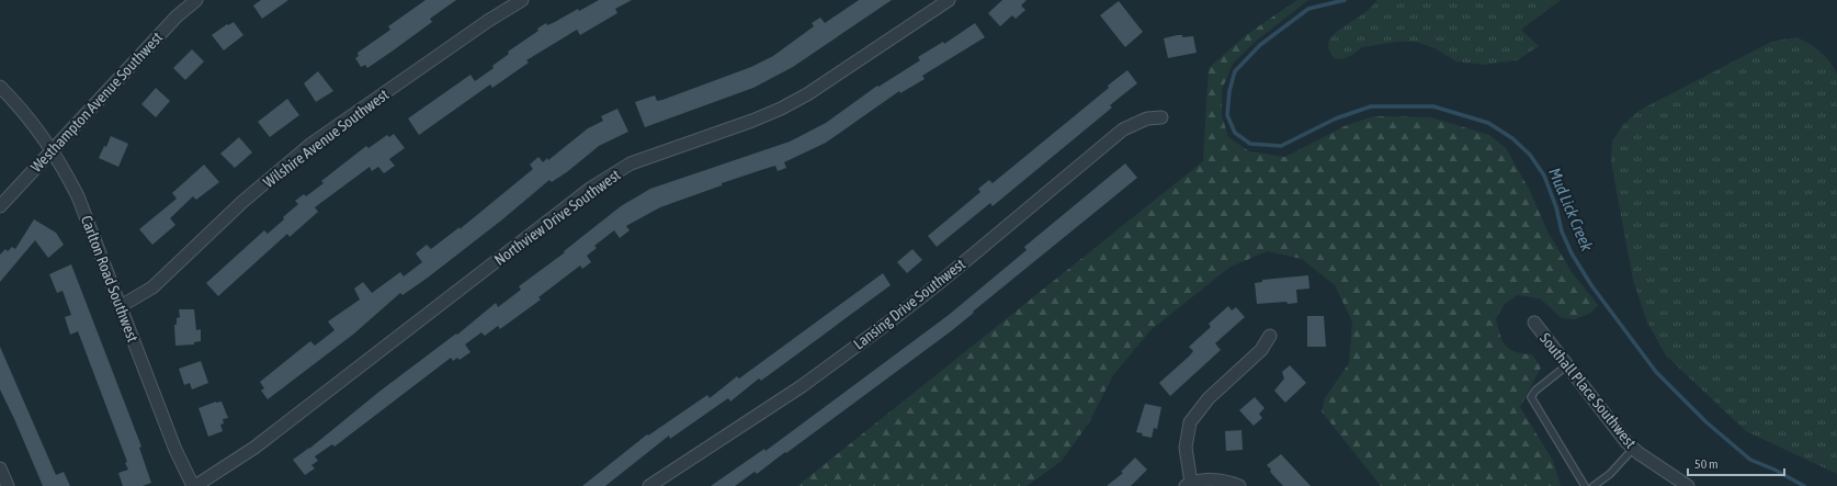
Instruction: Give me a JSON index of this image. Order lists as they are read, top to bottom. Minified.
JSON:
{"streets":{"street":["Westhampton Avenue Southwest","Wilshire Avenue Southwest","Northview Drive Southwest","Carlton Road Southwest","Lansing Drive Southwest","Southall Place Southwest"]},"crossings":[["Westhampton Avenue Southwest","Carlton Road Southwest"],["Wilshire Avenue Southwest","Carlton Road Southwest"],["Northview Drive Southwest","Carlton Road Southwest"]],"water":["Mud Lick Creek"],"scale_bar":"50 m"}
